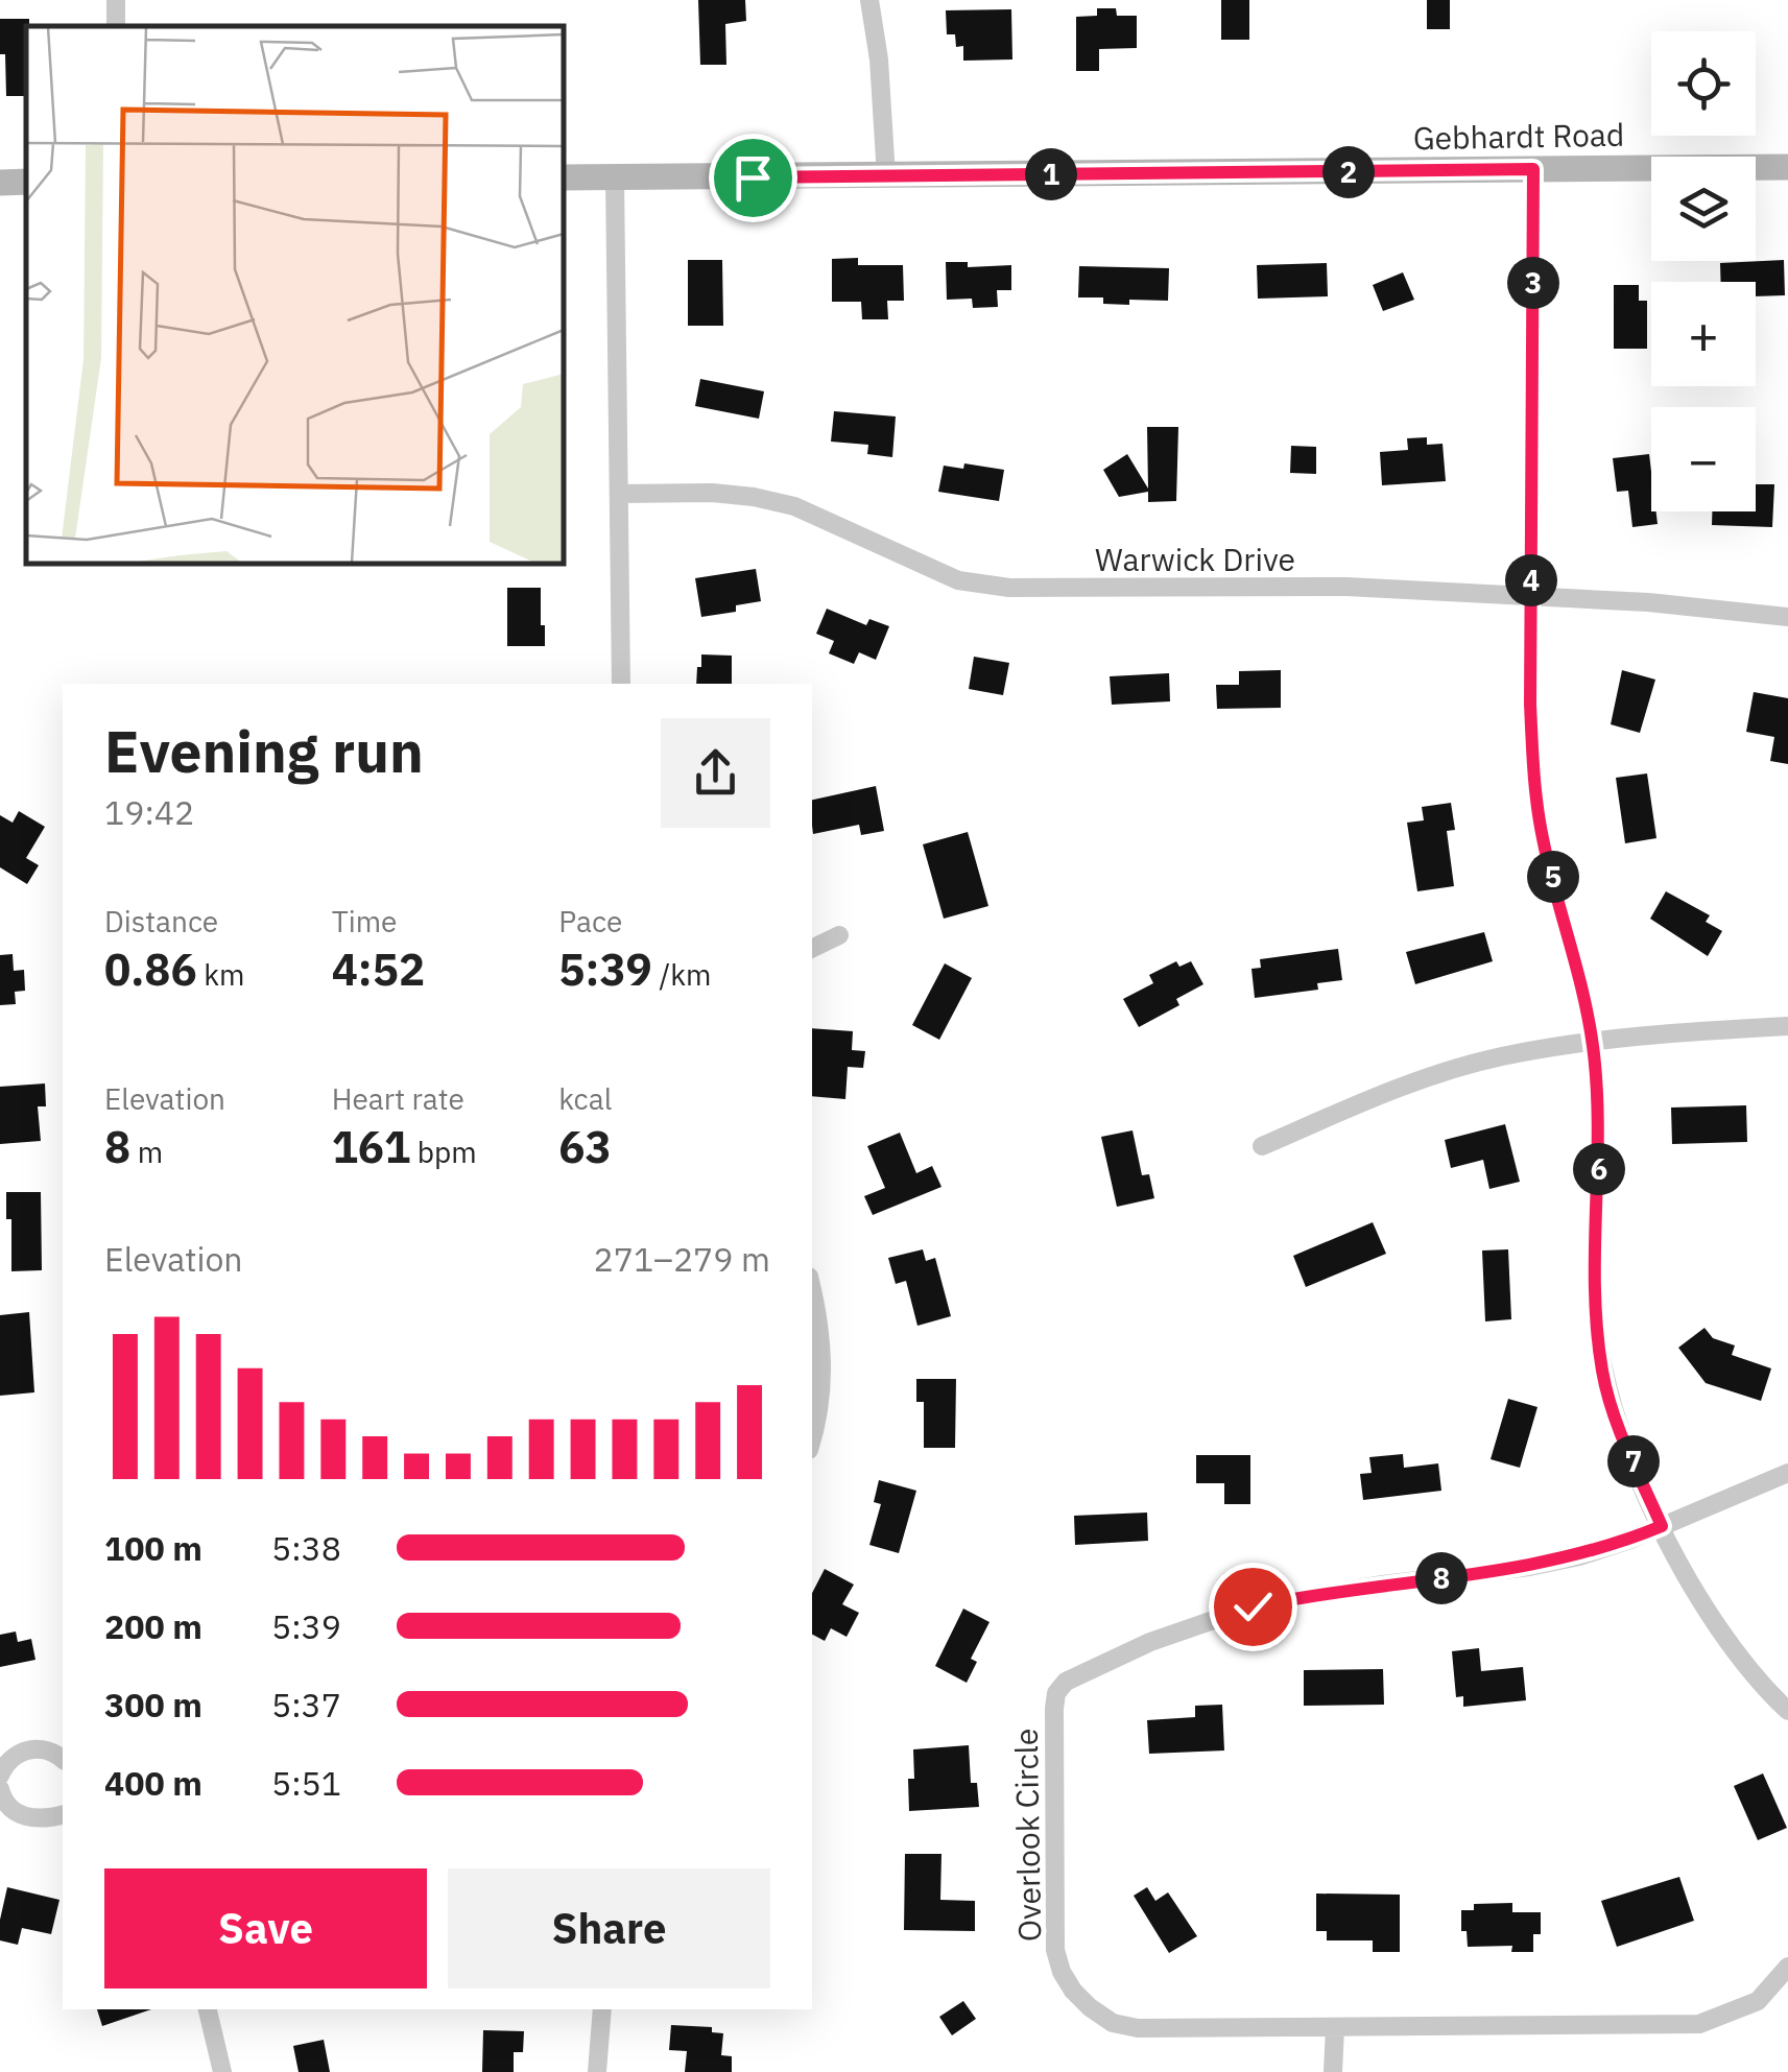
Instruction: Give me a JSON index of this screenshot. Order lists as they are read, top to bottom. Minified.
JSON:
{"streets":{"street":["Gebhardt Road","Warwick Drive","Overlook Circle"]},"page":{"map_buttons":["+","−"],"pins":["2","1","3","4","5","6","7","8"],"heading":["Evening run","19:42"],"stats":[["Distance","0.86 km"],["Time","4:52"],["Pace","5:39 /km"],["Elevation","8 m"],["Heart rate","161 bpm"],["kcal","63"]],"chart":["Elevation","271–279 m"],"list":[{"name":"100 m","note":"5:38"},{"name":"200 m","note":"5:39"},{"name":"300 m","note":"5:37"},{"name":"400 m","note":"5:51"}],"buttons":["Save","Share"]}}
